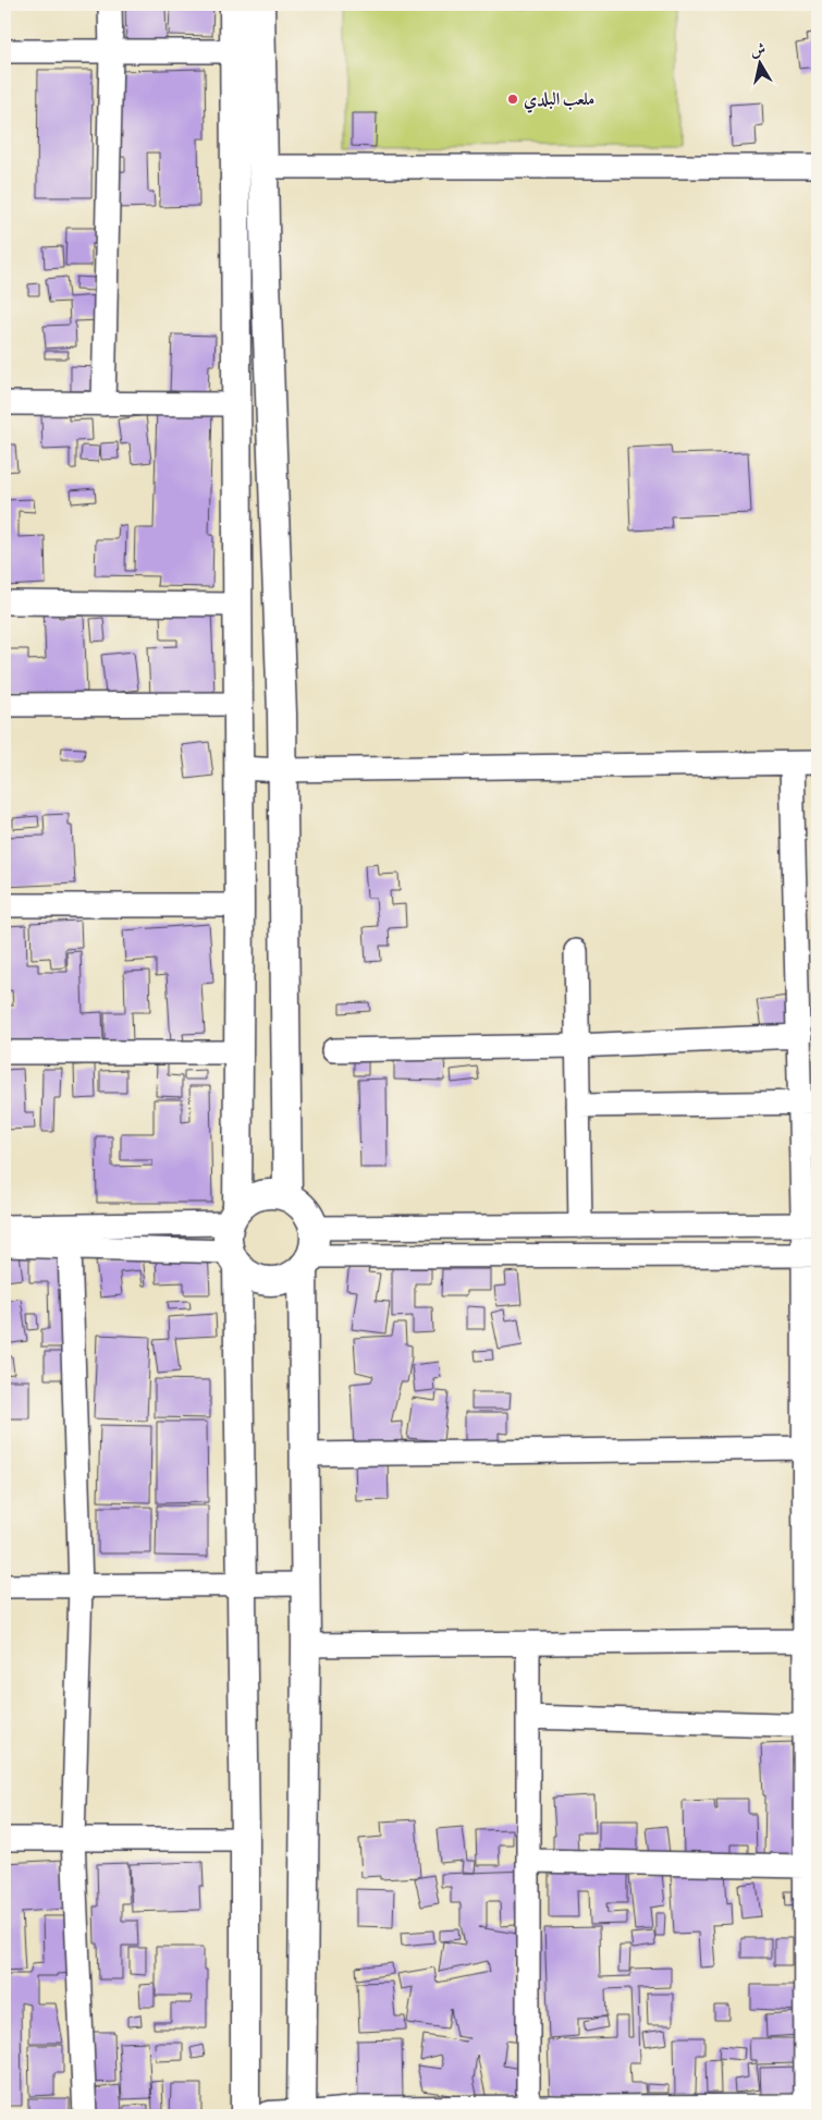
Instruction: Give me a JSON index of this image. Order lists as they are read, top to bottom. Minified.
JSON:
{"places":["ملعب البلدي"],"north":"top"}
